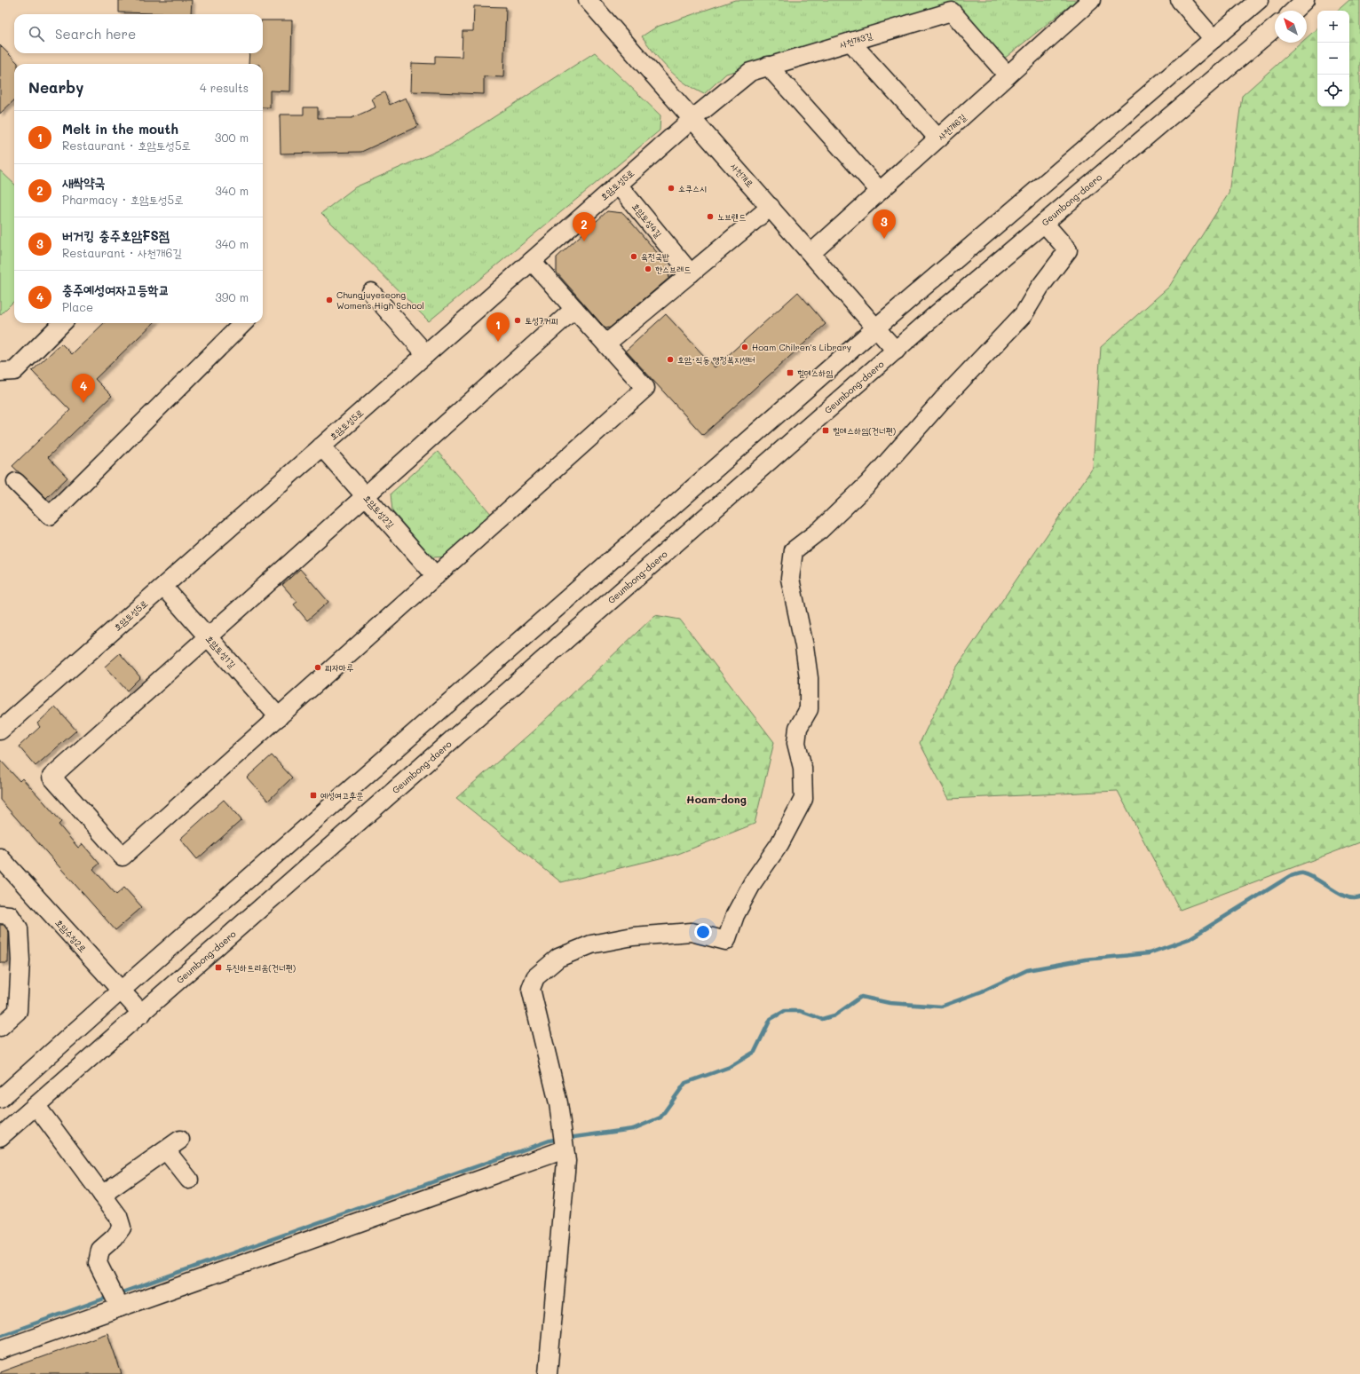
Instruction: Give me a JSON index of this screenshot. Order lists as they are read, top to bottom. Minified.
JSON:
{"streets":{"street":["사천개3길","사천개6길","사천개로","호암토성5로","Geumbong-daero","호암토성4길","호암토성2길","호암토성1길","호암수청2로"]},"crossings":[["사천개3길","사천개6길"],["사천개3길","사천개로"],["사천개3길","호암토성5로"],["사천개6길","사천개로"],["사천개로","호암토성5로"],["사천개로","Geumbong-daero"],["호암토성5로","호암토성4길"],["호암토성5로","호암토성2길"],["호암토성5로","호암토성1길"],["Geumbong-daero","호암수청2로"]],"districts":["Hoam-dong"],"places":{"other":["쇼쿠스시","노브랜드","육전국밥","한스브레드","Chungjuyeseong Womens High School","토성7커피","Hoam Chilren's Library","호암·직동 행정복지센터","피자마루"],"transit":["힐데스하임","힐데스하임(건너편)","예성여고후문","두진하트리움(건너편)"]},"north":"top left","page":{"map_buttons":["+","−"],"search":"Search here","heading":["Nearby","4 results"],"list":[{"mark":"1","name":"Melt in the mouth","note":"Restaurant · 호암토성5로","value":"300 m"},{"mark":"2","name":"새싹약국","note":"Pharmacy · 호암토성5로","value":"340 m"},{"mark":"3","name":"버거킹 충주호암FS점","note":"Restaurant · 사천개6길","value":"340 m"},{"mark":"4","name":"충주예성여자고등학교","note":"Place","value":"390 m"}],"pins":["3","2","1","4"]}}
